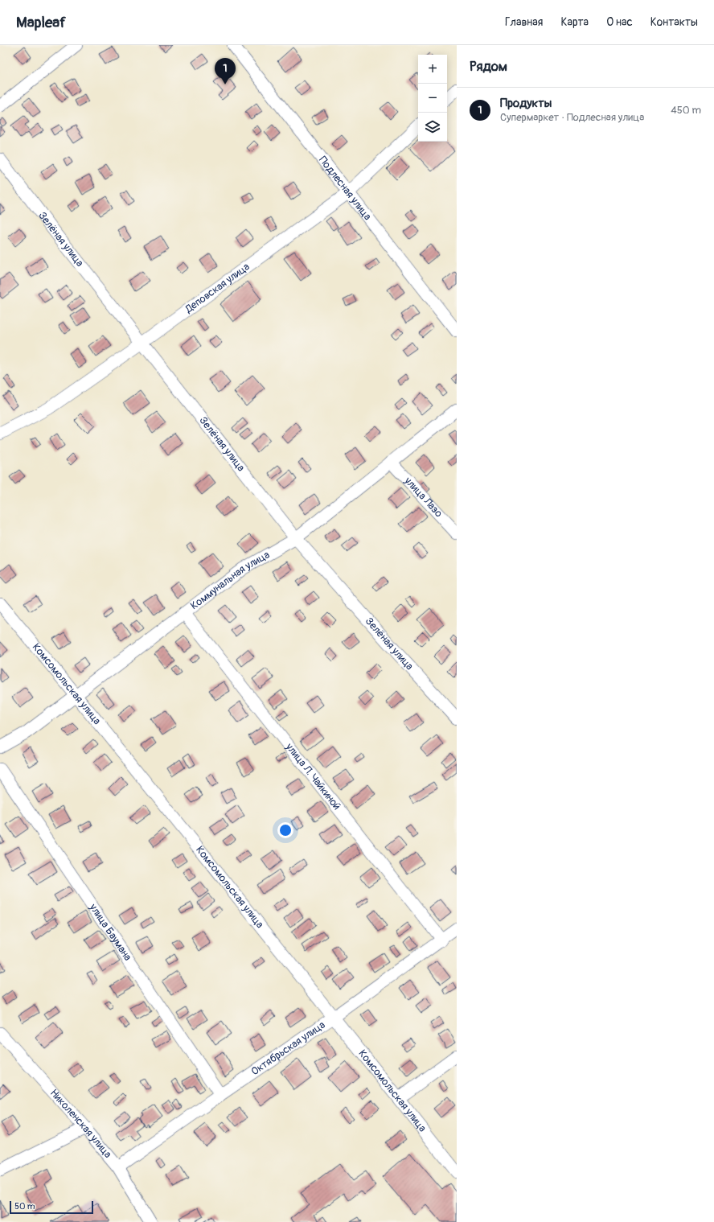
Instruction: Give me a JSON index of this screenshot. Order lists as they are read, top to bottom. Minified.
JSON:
{"streets":{"street":["Подлесная улица","Зелёная улица","Деповская улица","улица Лазо","Коммунальная улица","Комсомольская улица","улица Л. Чайкиной","улица Баумана","Октябрьская улица","Николенская улица"]},"crossings":[["Подлесная улица","Деповская улица"],["Зелёная улица","Деповская улица"],["Зелёная улица","Коммунальная улица"],["улица Лазо","Коммунальная улица"],["Коммунальная улица","Комсомольская улица"],["Коммунальная улица","улица Л. Чайкиной"],["Комсомольская улица","Октябрьская улица"],["улица Л. Чайкиной","Октябрьская улица"],["улица Баумана","Октябрьская улица"],["Октябрьская улица","Николенская улица"]],"scale_bar":"50 m","page":{"header":"Mapleaf","nav":["Главная","Карта","О нас","Контакты"],"heading":"Рядом","map_buttons":["+","−"],"pins":"1","list":[{"mark":"1","name":"Продукты","note":"Супермаркет · Подлесная улица","value":"450 m"}],"scale":"50 m"}}
